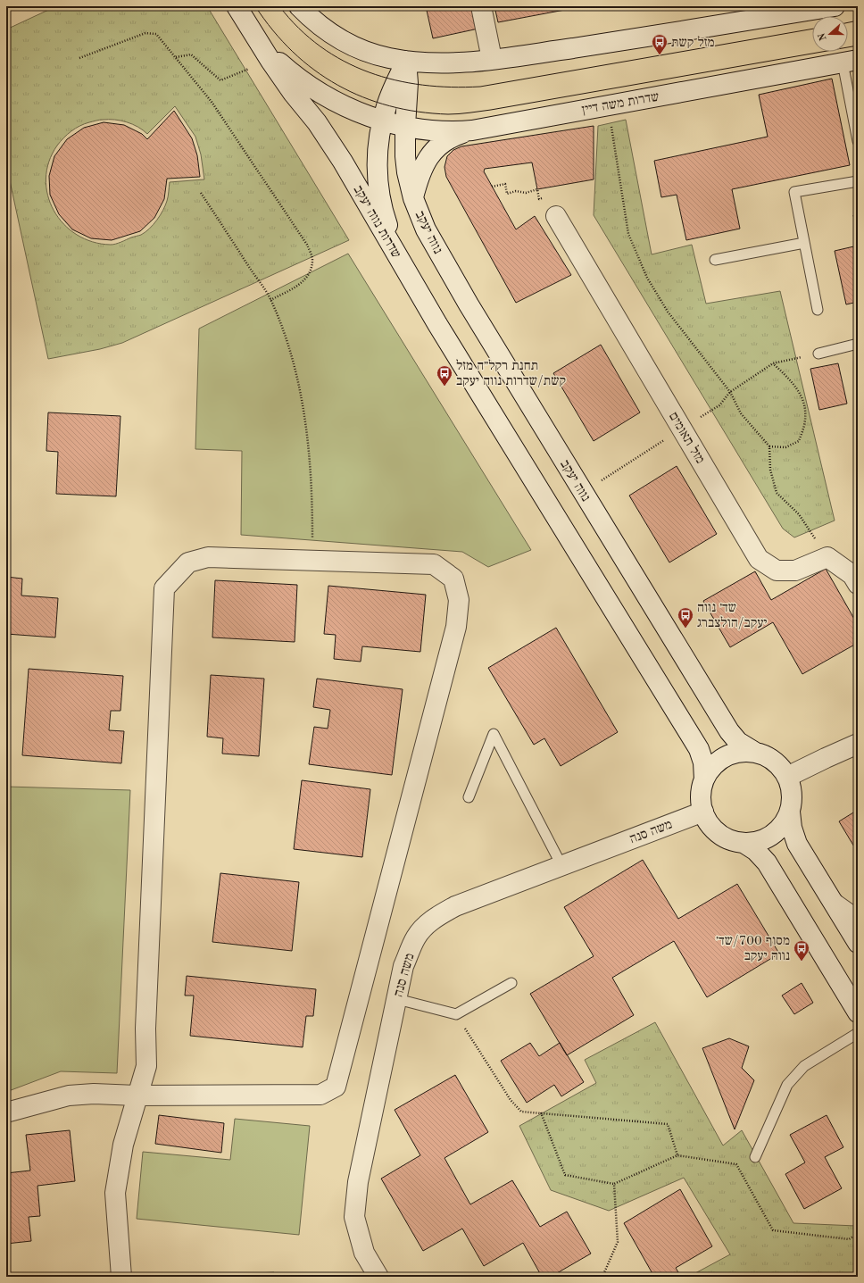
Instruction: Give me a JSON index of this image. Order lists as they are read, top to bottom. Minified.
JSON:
{"streets":{"street":["שדרות משה דיין","שדרות נווה יעקב","נווה יעקב","מזל תאומים","משה סנה"]},"crossings":[["שדרות משה דיין","שדרות נווה יעקב"],["נווה יעקב","משה סנה"]],"places":{"bus stop":["מזל קשת","תחנת רקל״ה מזל קשת/שדרות נווה יעקב","שד׳ נווה יעקב/הולצברג","מסוף 700/שד׳ נווה יעקב"]},"north":"left"}
